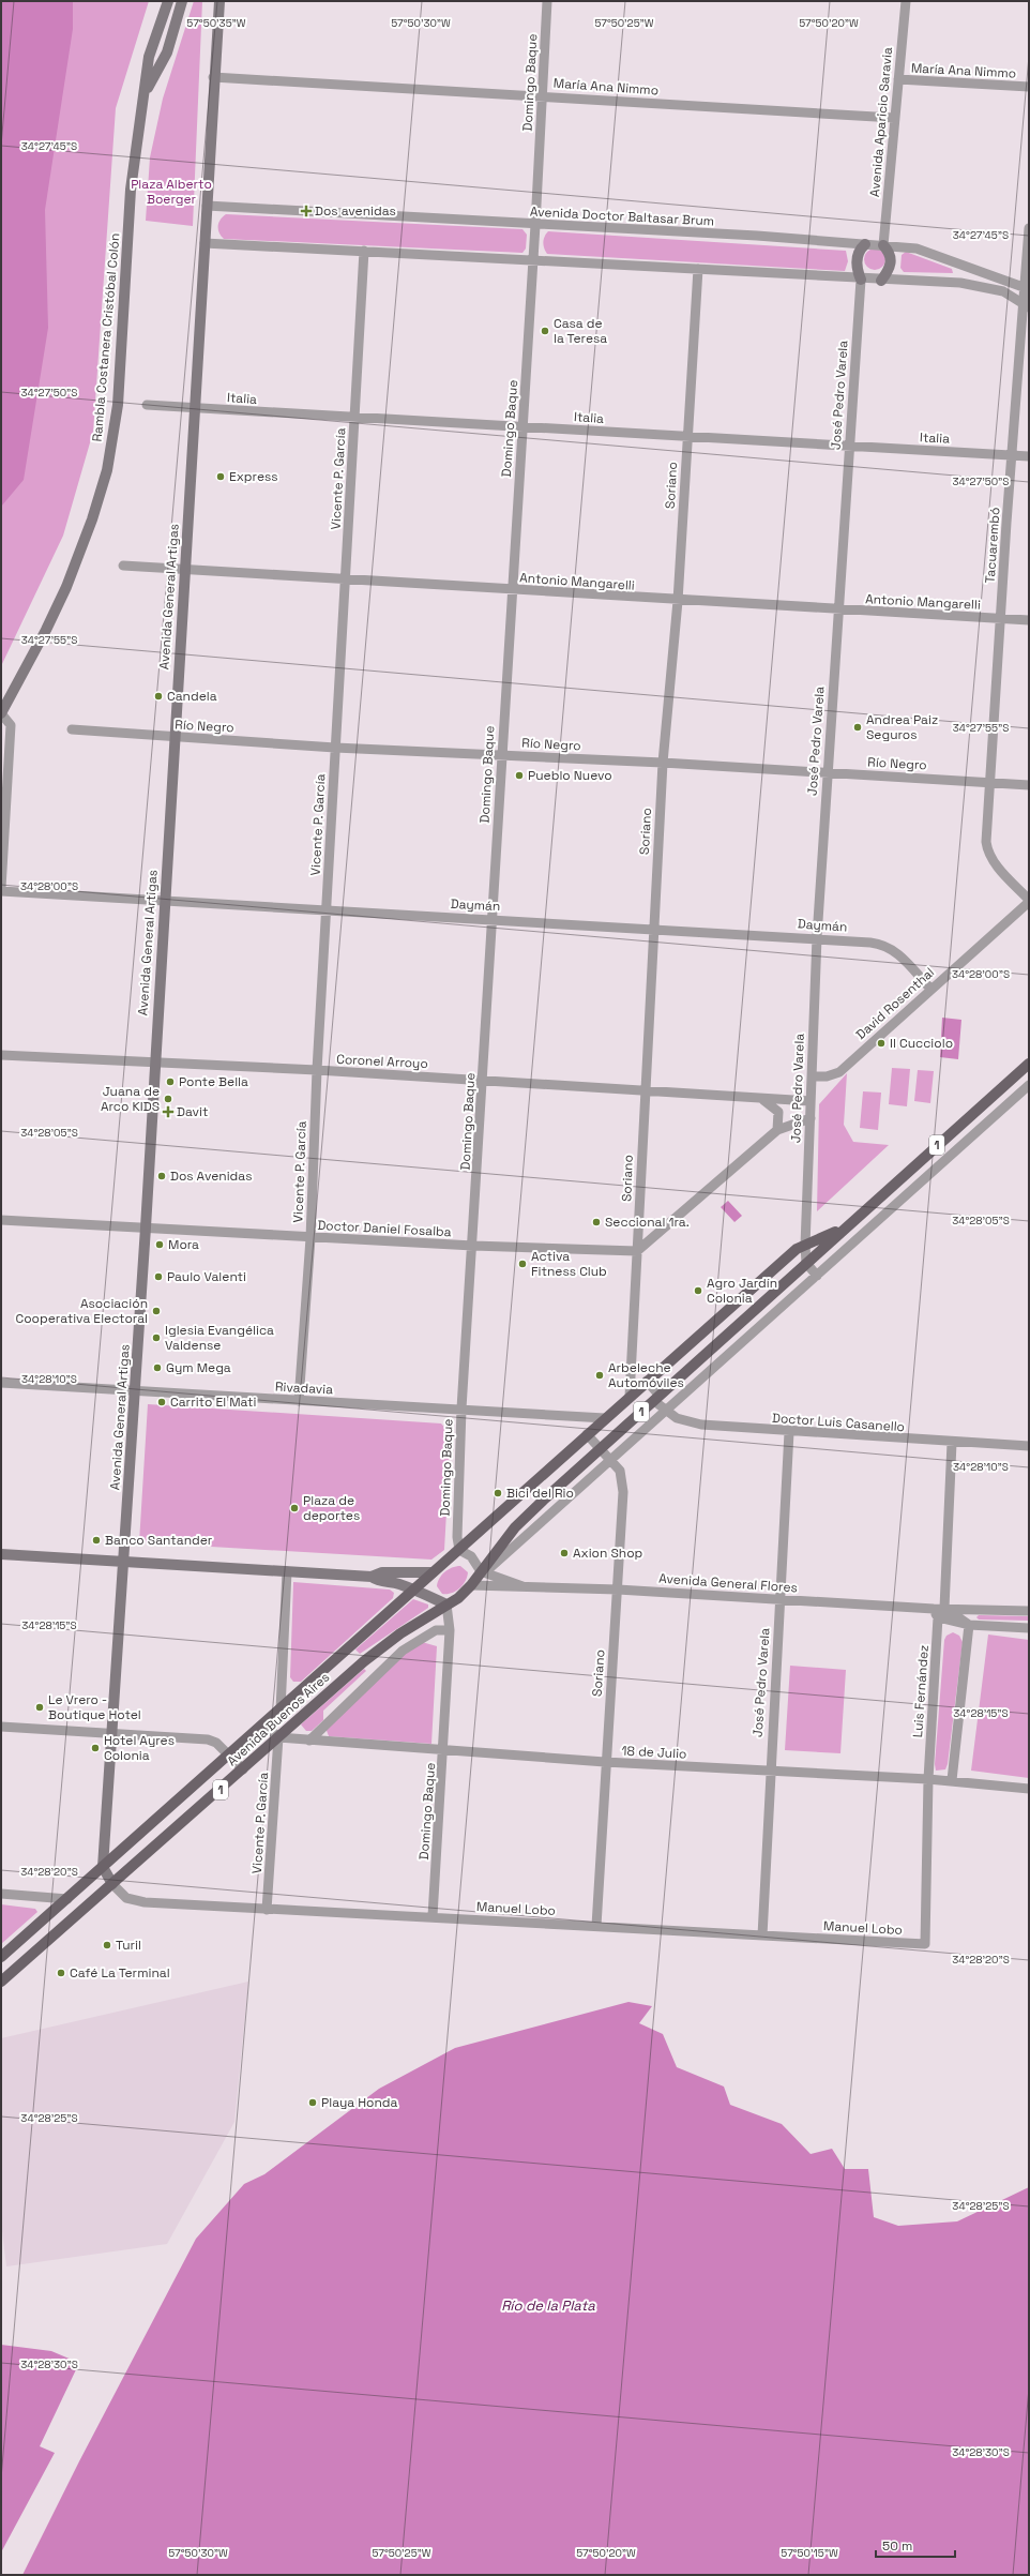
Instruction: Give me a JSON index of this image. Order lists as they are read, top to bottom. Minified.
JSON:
{"streets":{"main road":["1","Avenida Buenos Aires"],"street":["María Ana Nimmo","Domingo Baque","Avenida Aparicio Saravia","Avenida Doctor Baltasar Brum","Rambla Costanera Cristóbal Colón","José Pedro Varela","Italia","Vicente P. García","Soriano","Tacuarembó","Antonio Mangarelli","Avenida General Artigas","Río Negro","Daymán","David Rosenthal","Coronel Arroyo","Doctor Daniel Fosalba","Rivadavia","Doctor Luis Casanello","Avenida General Flores","Luis Fernández","18 de Julio","Manuel Lobo"]},"crossings":[["María Ana Nimmo","Domingo Baque"],["María Ana Nimmo","Avenida Aparicio Saravia"],["María Ana Nimmo","Avenida General Artigas"],["Domingo Baque","Avenida Doctor Baltasar Brum"],["Domingo Baque","Italia"],["Domingo Baque","Antonio Mangarelli"],["Domingo Baque","Río Negro"],["Domingo Baque","Daymán"],["Domingo Baque","Coronel Arroyo"],["Domingo Baque","1"],["Domingo Baque","Doctor Daniel Fosalba"],["Domingo Baque","Rivadavia"],["Domingo Baque","Avenida Buenos Aires"],["Domingo Baque","18 de Julio"],["Domingo Baque","Manuel Lobo"],["Avenida Aparicio Saravia","Avenida Doctor Baltasar Brum"],["Avenida Aparicio Saravia","José Pedro Varela"],["Avenida Doctor Baltasar Brum","José Pedro Varela"],["Avenida Doctor Baltasar Brum","Tacuarembó"],["Avenida Doctor Baltasar Brum","Avenida General Artigas"],["José Pedro Varela","Italia"],["José Pedro Varela","Antonio Mangarelli"],["José Pedro Varela","Río Negro"],["José Pedro Varela","Daymán"],["José Pedro Varela","David Rosenthal"],["José Pedro Varela","Coronel Arroyo"],["José Pedro Varela","1"],["José Pedro Varela","Doctor Luis Casanello"],["José Pedro Varela","Avenida General Flores"],["José Pedro Varela","18 de Julio"],["José Pedro Varela","Manuel Lobo"],["Italia","Vicente P. García"],["Italia","Soriano"],["Italia","Tacuarembó"],["Italia","Avenida General Artigas"],["Vicente P. García","Antonio Mangarelli"],["Vicente P. García","Río Negro"],["Vicente P. García","Daymán"],["Vicente P. García","Coronel Arroyo"],["Vicente P. García","Doctor Daniel Fosalba"],["Vicente P. García","Rivadavia"],["Vicente P. García","Avenida Buenos Aires"],["Vicente P. García","18 de Julio"],["Vicente P. García","Manuel Lobo"],["Soriano","Antonio Mangarelli"],["Soriano","Río Negro"],["Soriano","Daymán"],["Soriano","Coronel Arroyo"],["Soriano","1"],["Soriano","Doctor Daniel Fosalba"],["Soriano","Avenida General Flores"],["Soriano","18 de Julio"],["Soriano","Manuel Lobo"],["Tacuarembó","Antonio Mangarelli"],["Tacuarembó","Río Negro"],["Tacuarembó","David Rosenthal"],["Antonio Mangarelli","Avenida General Artigas"],["Avenida General Artigas","Río Negro"],["Avenida General Artigas","Daymán"],["Avenida General Artigas","Coronel Arroyo"],["Avenida General Artigas","Doctor Daniel Fosalba"],["Avenida General Artigas","Rivadavia"],["Avenida General Artigas","Avenida Buenos Aires"],["Daymán","David Rosenthal"],["1","Rivadavia"],["1","Doctor Luis Casanello"],["1","Avenida General Flores"],["1","Avenida Buenos Aires"],["Avenida General Flores","Luis Fernández"],["Luis Fernández","18 de Julio"],["Luis Fernández","Manuel Lobo"],["Avenida Buenos Aires","18 de Julio"],["Avenida Buenos Aires","Manuel Lobo"]],"water":["Río de la Plata"],"parks":["Plaza Alberto Boerger"],"places":{"health":["Dos avenidas","Davit"],"other":["Casa de la Teresa","Express","Candela","Andrea Paiz Seguros","Pueblo Nuevo","Il Cucciolo","Ponte Bella","Juana de Arco KIDS","Dos Avenidas","Seccional 1ra.","Mora","Activa Fitness Club","Paulo Valenti","Agro Jardín Colonia","Asociación Cooperativa Electoral","Iglesia Evangélica Valdense","Gym Mega","Arbeleche Automóviles","Carrito El Mati","Bici del Rio","Plaza de deportes","Banco Santander","Axion Shop","Le Vrero - Boutique Hotel","Hotel Ayres Colonia","Turil","Café La Terminal","Playa Honda"]},"scale_bar":"50 m","coordinates":["57°50'35\"W","57°50'30\"W","57°50'25\"W","57°50'20\"W","34°27'45\"S","34°27'50\"S","34°27'55\"S","34°28'00\"S","34°28'05\"S","34°28'10\"S","34°28'15\"S","34°28'20\"S","34°28'25\"S","34°28'30\"S","57°50'15\"W"]}
